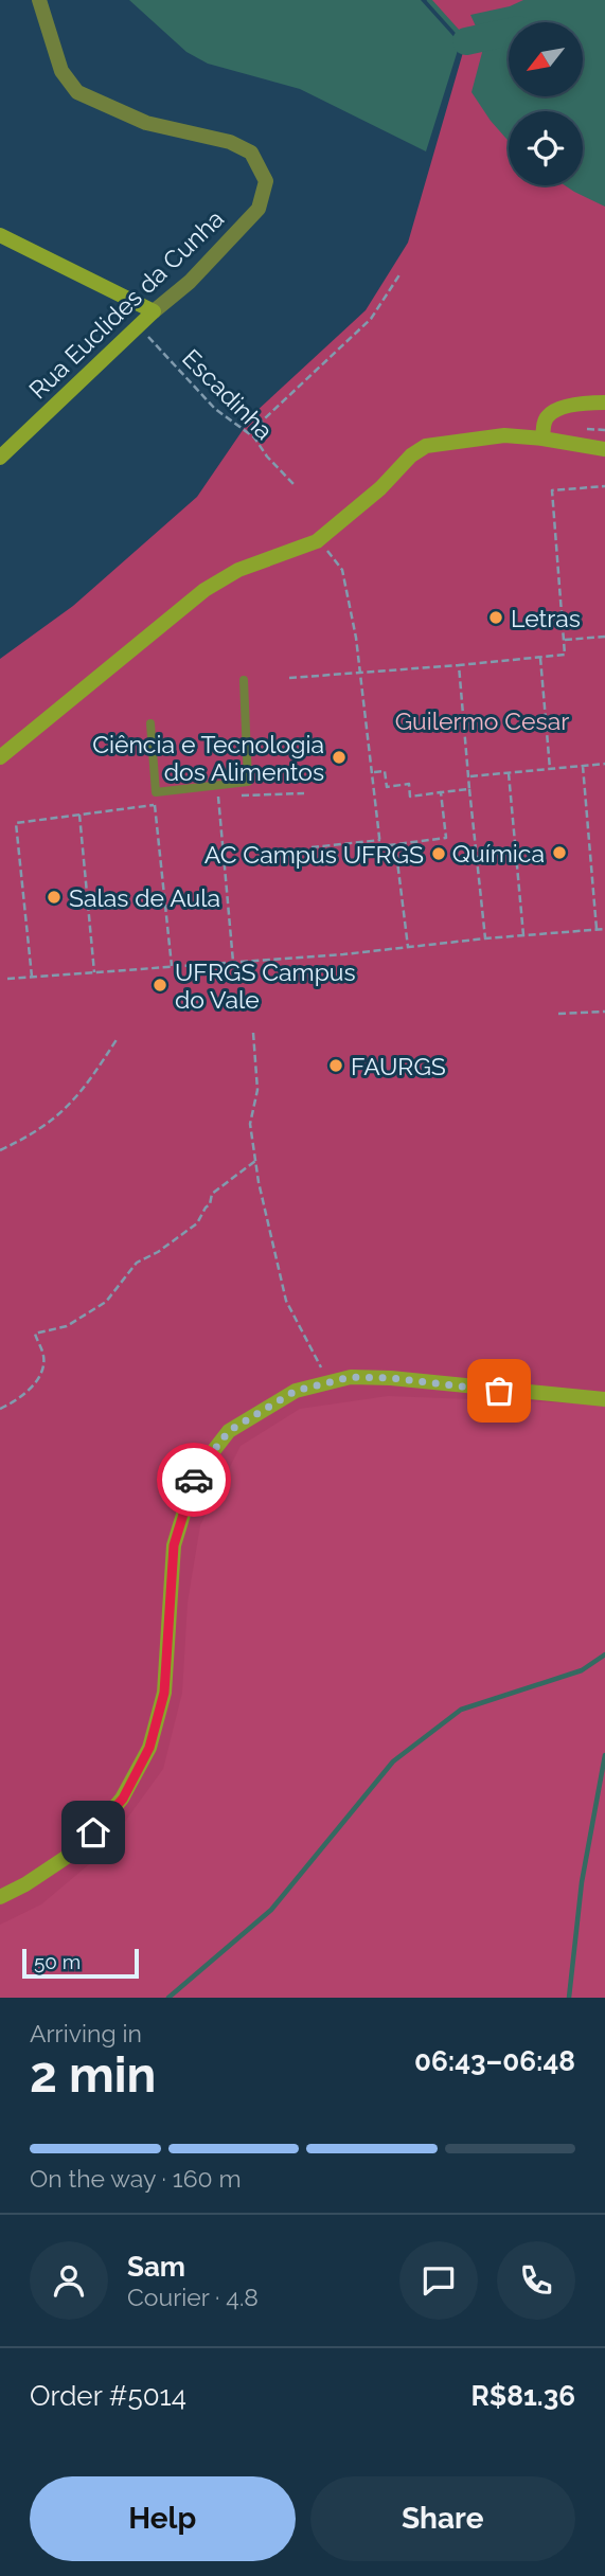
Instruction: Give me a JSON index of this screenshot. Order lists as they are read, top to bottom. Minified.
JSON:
{"streets":{"street":["Rua Euclides da Cunha"],"path":["Escadinha"]},"crossings":[["Rua Euclides da Cunha","Escadinha"]],"parks":["Guilermo Cesar"],"places":["Letras","Ciência e Tecnologia dos Alimentos","Química","AC Campus UFRGS","Salas de Aula","UFRGS Campus do Vale","FAURGS"],"scale_bar":"50 m","north":"bottom left","page":{"scale":"50 m","heading":["2 min","Arriving in","06:43–06:48"],"panel":["Sam","Courier · 4.8","Order #5014","R$81.36"],"bar":"On the way · 160 m","buttons":["Help","Share"]}}
